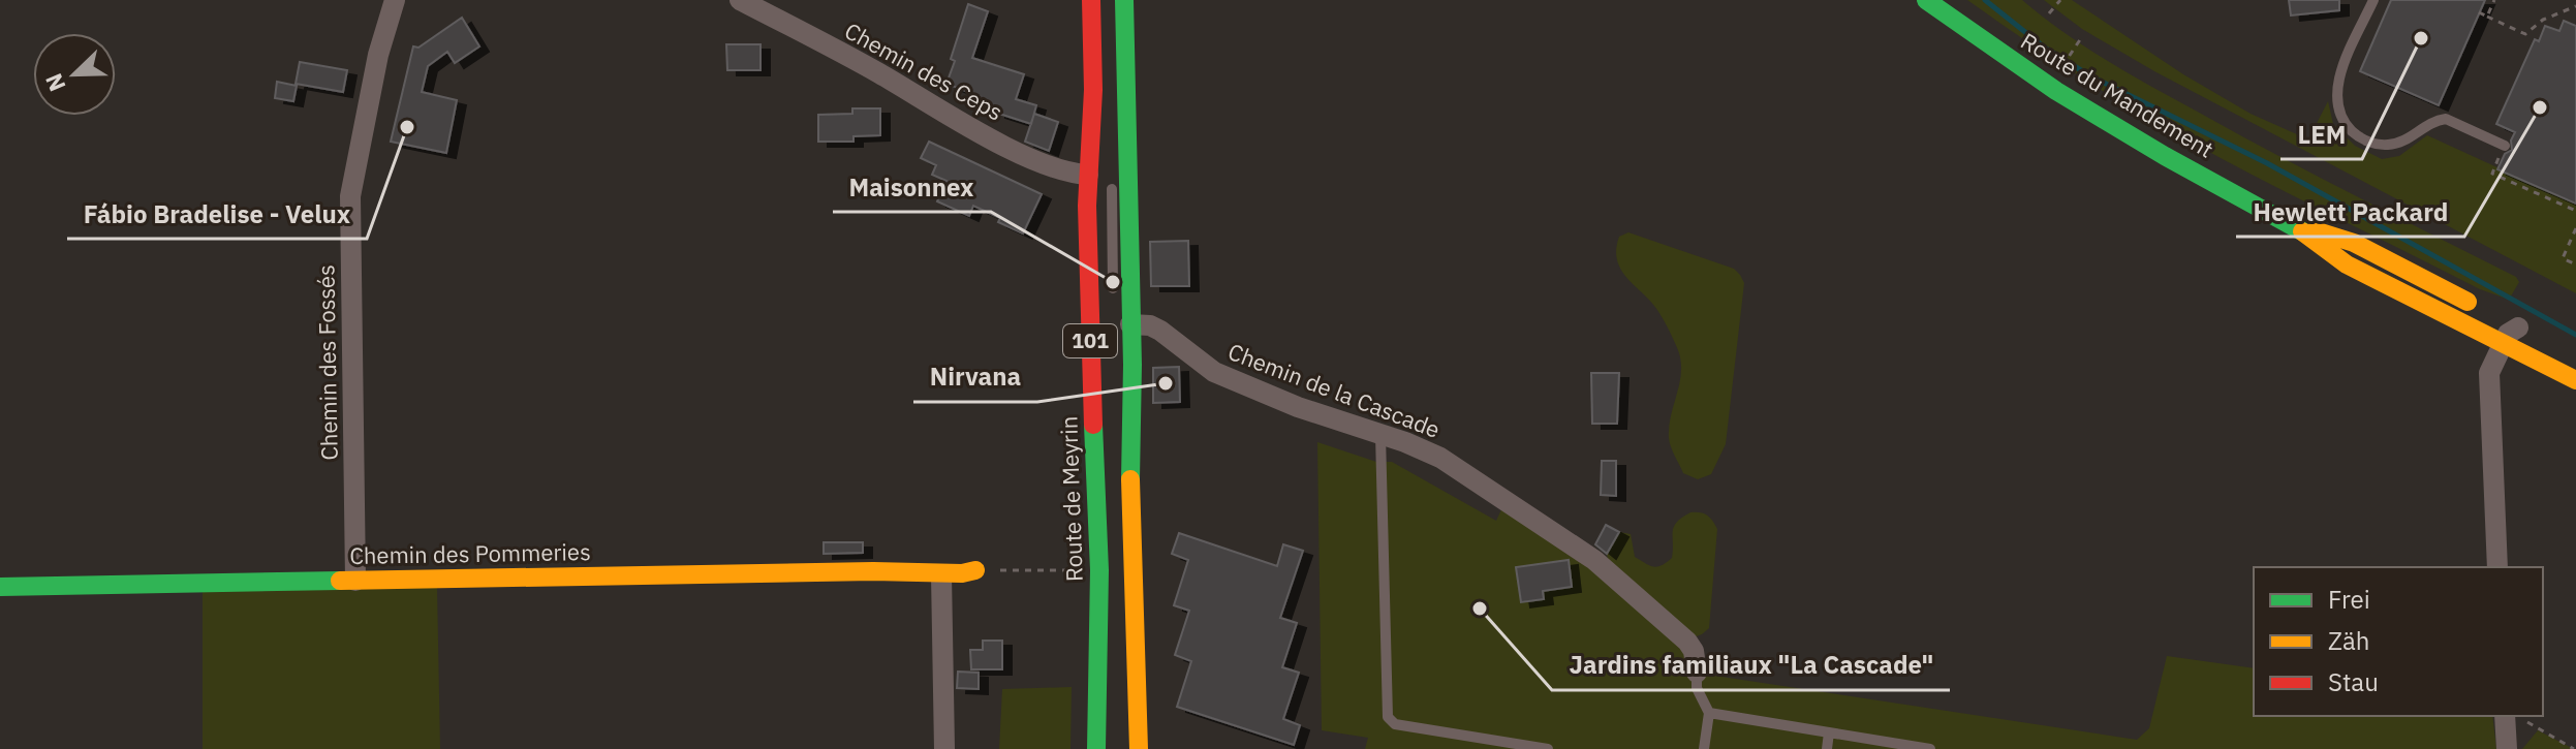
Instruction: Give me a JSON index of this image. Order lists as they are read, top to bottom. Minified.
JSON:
{"streets":{"main road":["Route du Mandement","101","Route de Meyrin","Chemin des Pommeries"],"street":["Chemin des Ceps","Chemin des Fossés","Chemin de la Cascade"]},"crossings":[["Chemin des Ceps","Route de Meyrin"],["101","Chemin de la Cascade"],["Chemin des Fossés","Chemin des Pommeries"]],"places":["LEM","Hewlett Packard","Fábio Bradelise - Velux","Maisonnex","Nirvana","Jardins familiaux \"La Cascade\""],"legend":["Frei","Zäh","Stau"],"north":"bottom left"}
